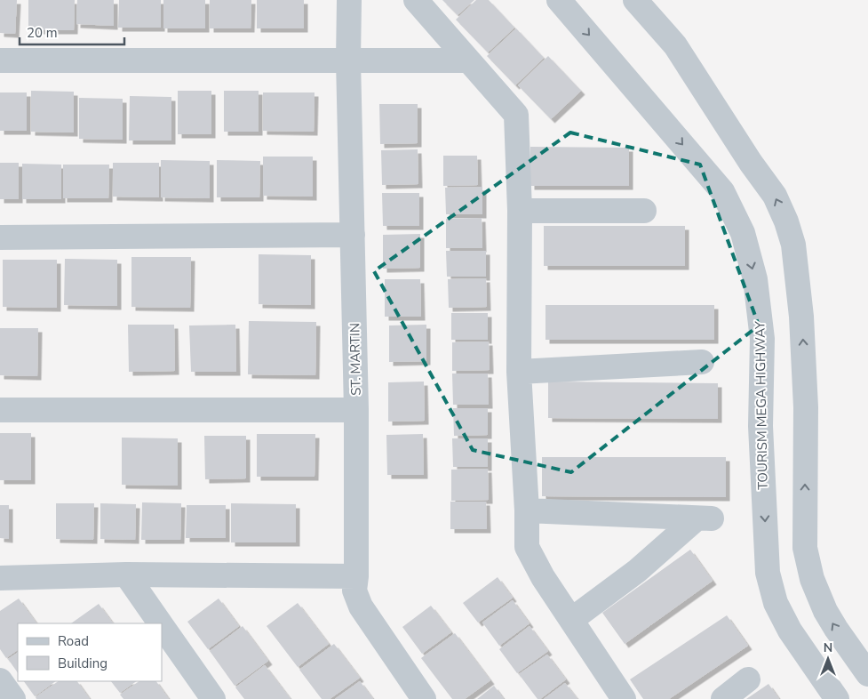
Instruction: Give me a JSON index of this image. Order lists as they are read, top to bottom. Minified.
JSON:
{"streets":{"street":["ST. MARTIN","TOURISM MEGA HIGHWAY"]},"legend":["Road","Building"],"scale_bar":"20 m","north":"top"}
